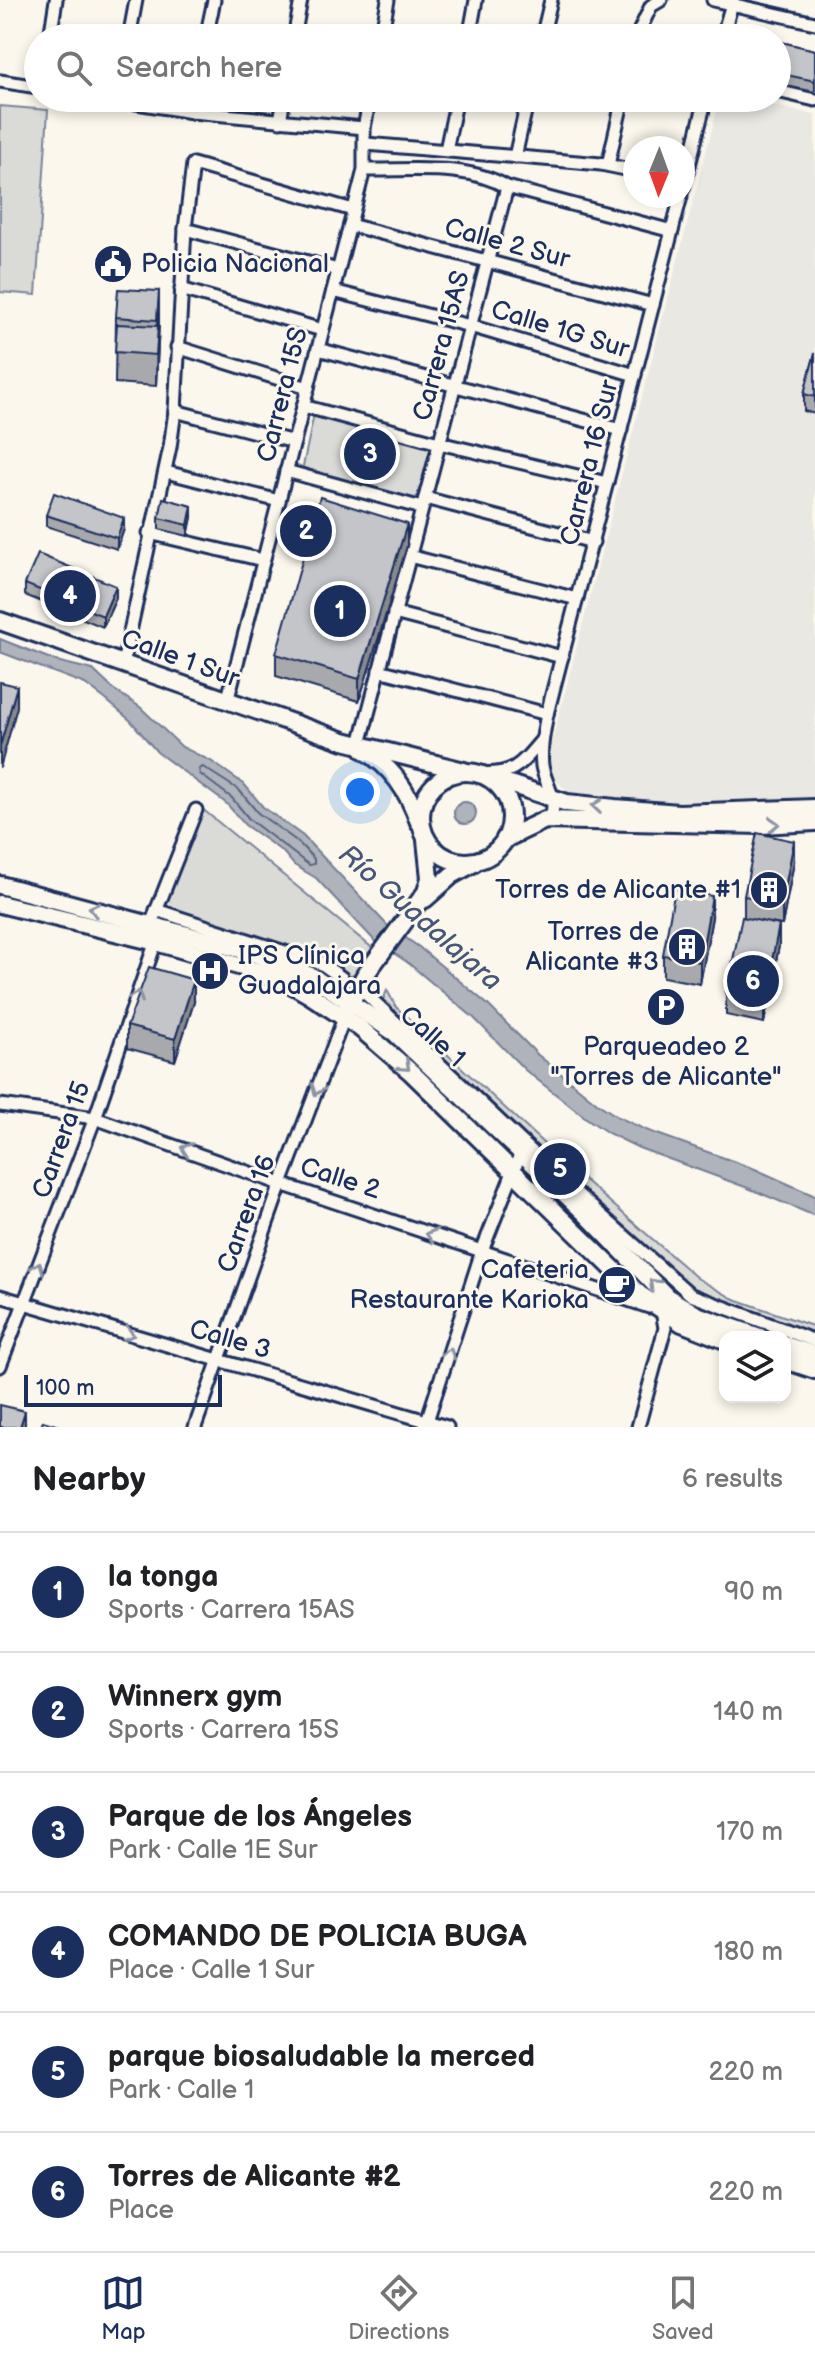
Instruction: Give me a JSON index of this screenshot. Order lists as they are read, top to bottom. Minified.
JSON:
{"streets":{"main road":["Calle 1 Sur","Calle 1","Calle 2"],"street":["Calle 2 Sur","Calle 1G Sur","Carrera 15AS","Carrera 15S","Carrera 16 Sur","Carrera 15","Carrera 16","Calle 3"]},"crossings":[["Calle 2 Sur","Carrera 15AS"],["Calle 2 Sur","Carrera 15S"],["Calle 2 Sur","Carrera 16 Sur"],["Calle 1G Sur","Carrera 15AS"],["Calle 1G Sur","Carrera 15S"],["Calle 1G Sur","Carrera 16 Sur"],["Carrera 15AS","Calle 1 Sur"],["Carrera 15S","Calle 1 Sur"],["Carrera 16 Sur","Calle 1 Sur"],["Calle 1","Carrera 15"],["Calle 1","Calle 2"],["Calle 1","Carrera 16"],["Carrera 15","Calle 2"],["Carrera 15","Calle 3"],["Calle 2","Carrera 16"],["Carrera 16","Calle 3"]],"one_way":["Carrera 15","Calle 2","Carrera 16","Calle 3"],"water":["Río Guadalajara"],"places":{"public building":["Policia Nacional"],"building":["Torres de Alicante #1","Torres de Alicante #3"],"hospital":["IPS Clínica Guadalajara"],"parking":["Parqueadeo 2 \"Torres de Alicante\""],"cafe":["Cafeteria Restaurante Karioka"]},"scale_bar":"100 m","north":"bottom","page":{"search":"Search here","pins":["3","2","4","1","6","5"],"scale":"100 m","heading":["Nearby","6 results"],"list":[{"mark":"1","name":"la tonga","note":"Sports · Carrera 15AS","value":"90 m"},{"mark":"2","name":"Winnerx gym","note":"Sports · Carrera 15S","value":"140 m"},{"mark":"3","name":"Parque de los Ángeles","note":"Park · Calle 1E Sur","value":"170 m"},{"mark":"4","name":"COMANDO DE POLICIA BUGA","note":"Place · Calle 1 Sur","value":"180 m"},{"mark":"5","name":"parque biosaludable la merced","note":"Park · Calle 1","value":"220 m"},{"mark":"6","name":"Torres de Alicante #2","note":"Place","value":"220 m"}],"nav":["Map","Directions","Saved"]}}
